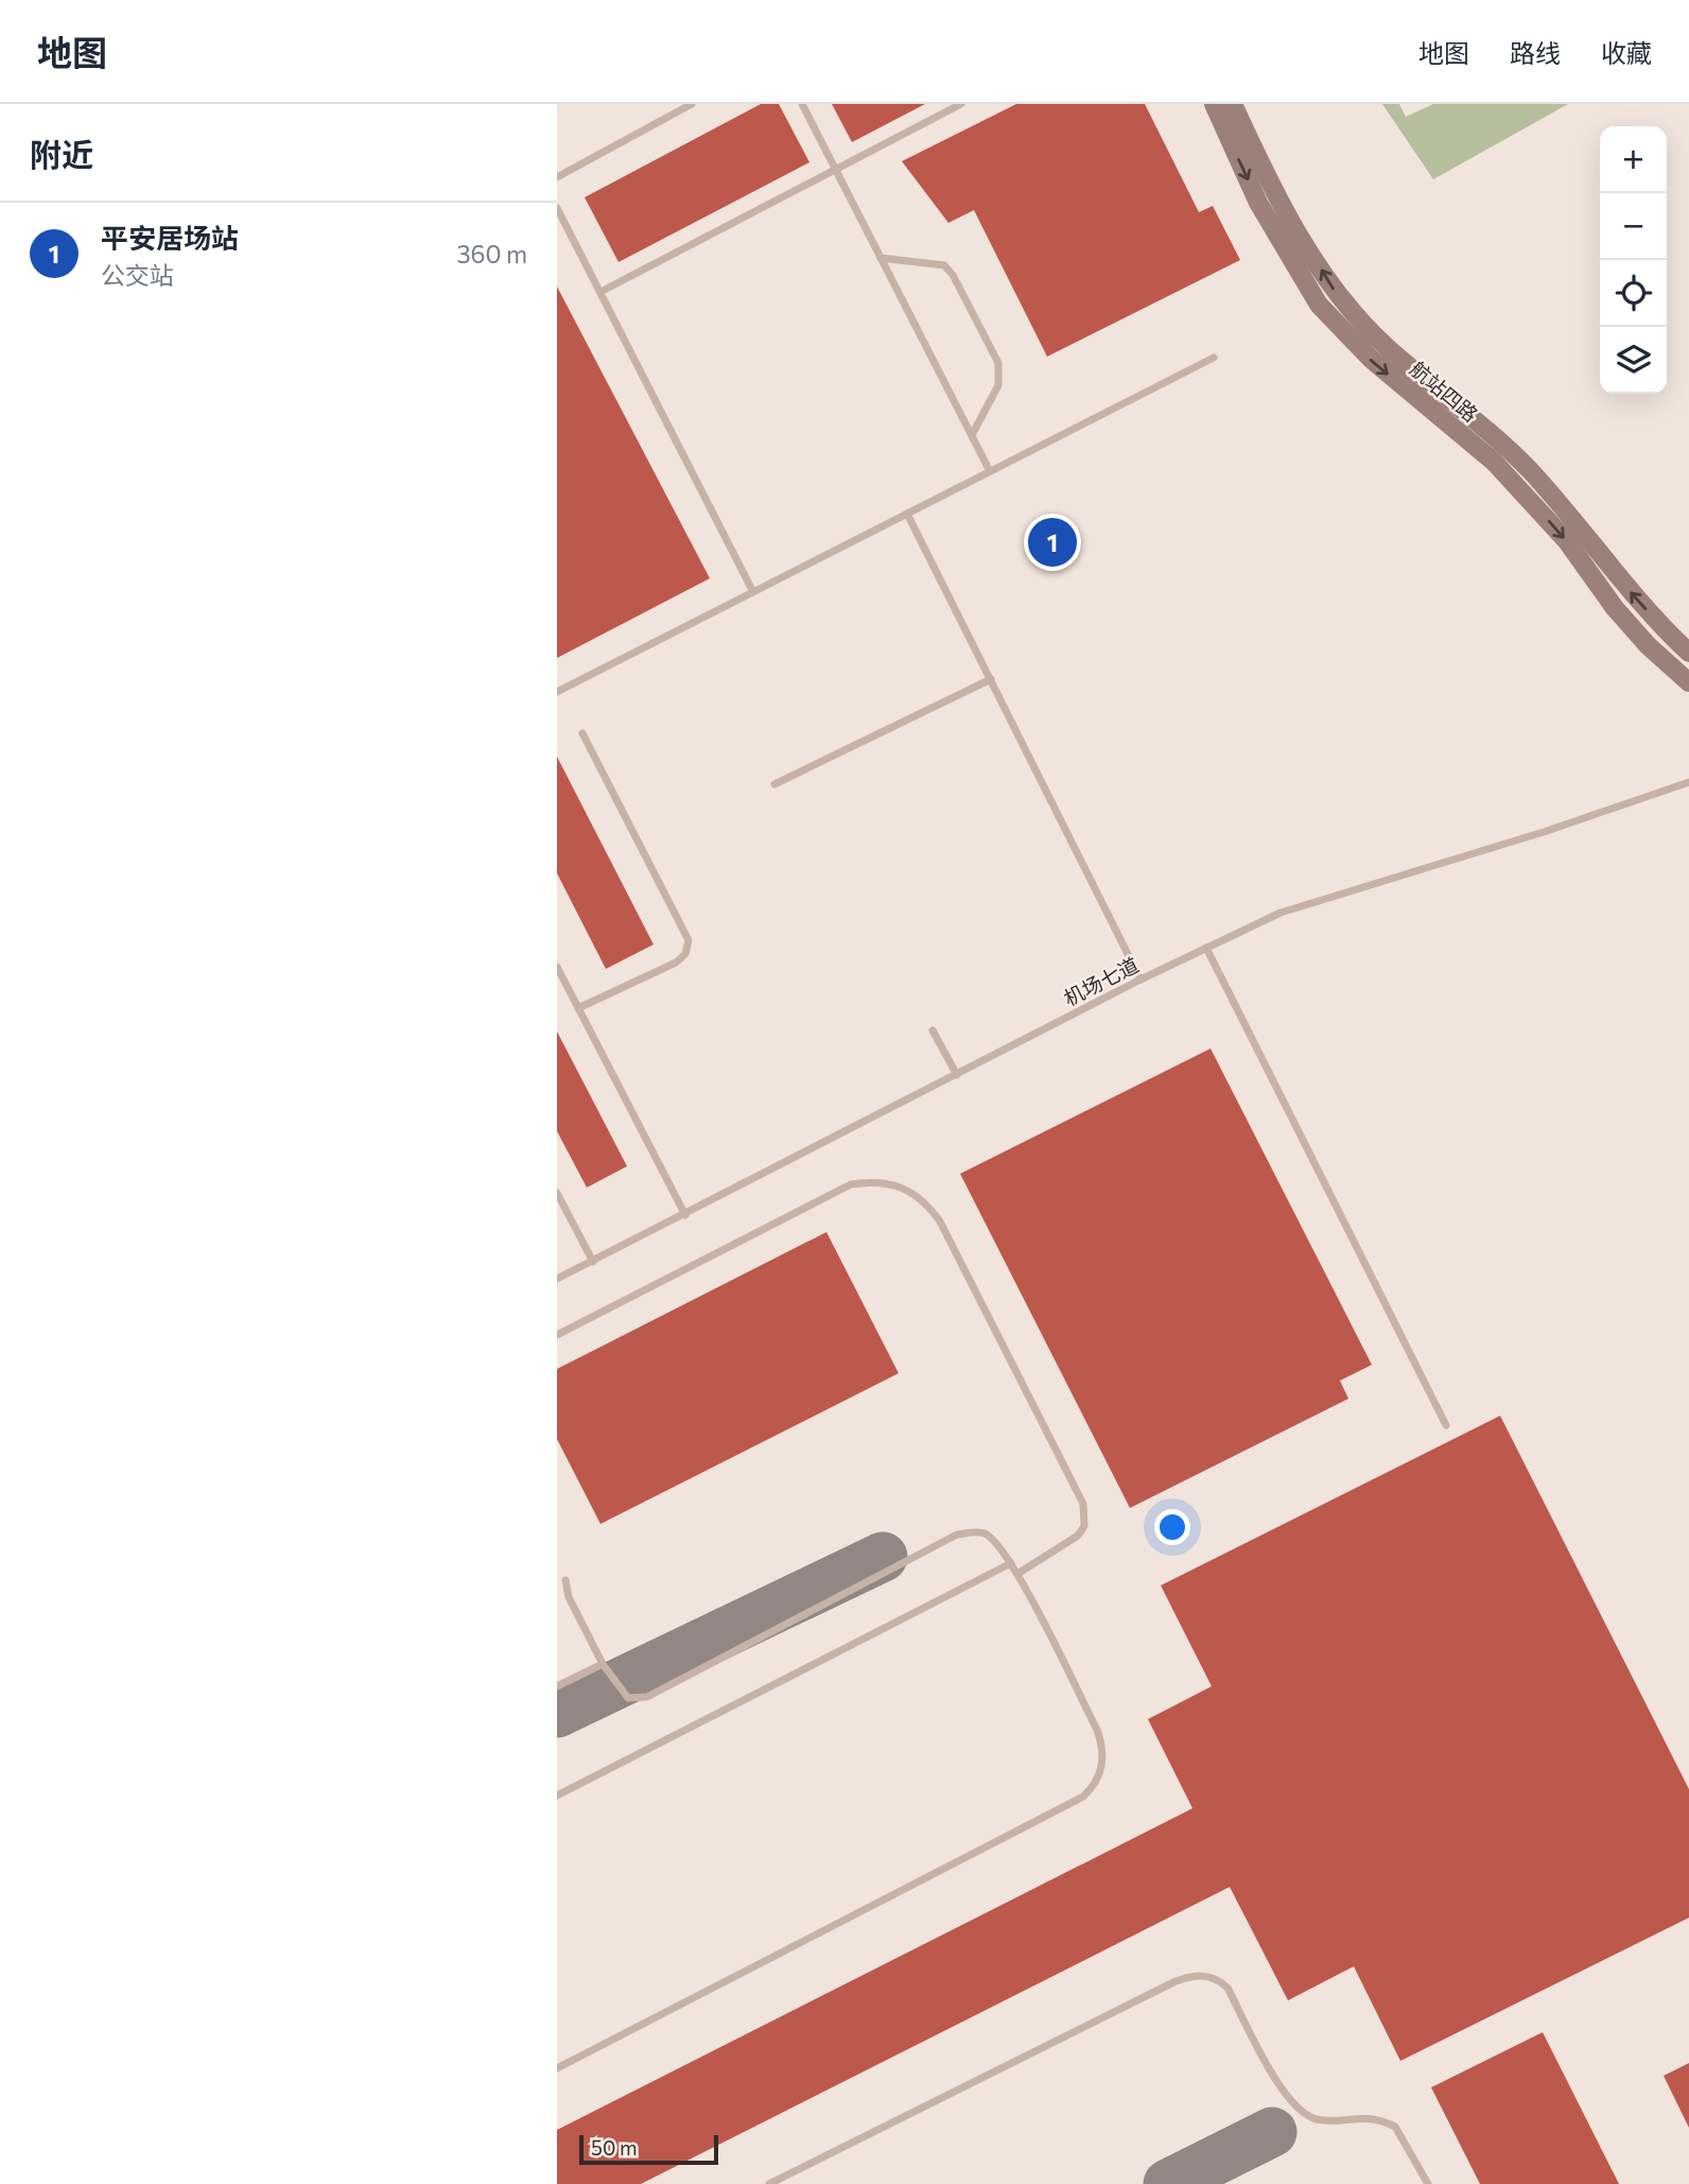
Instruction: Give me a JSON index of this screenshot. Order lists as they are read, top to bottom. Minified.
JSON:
{"streets":{"main road":["航站四路"],"lane":["机场七道"]},"scale_bar":"50 m","page":{"header":"地图","nav":["地图","路线","收藏"],"heading":"附近","map_buttons":["+","−"],"list":[{"mark":"1","name":"平安居场站","note":"公交站","value":"360 m"}],"pins":"1","scale":"50 m"}}
